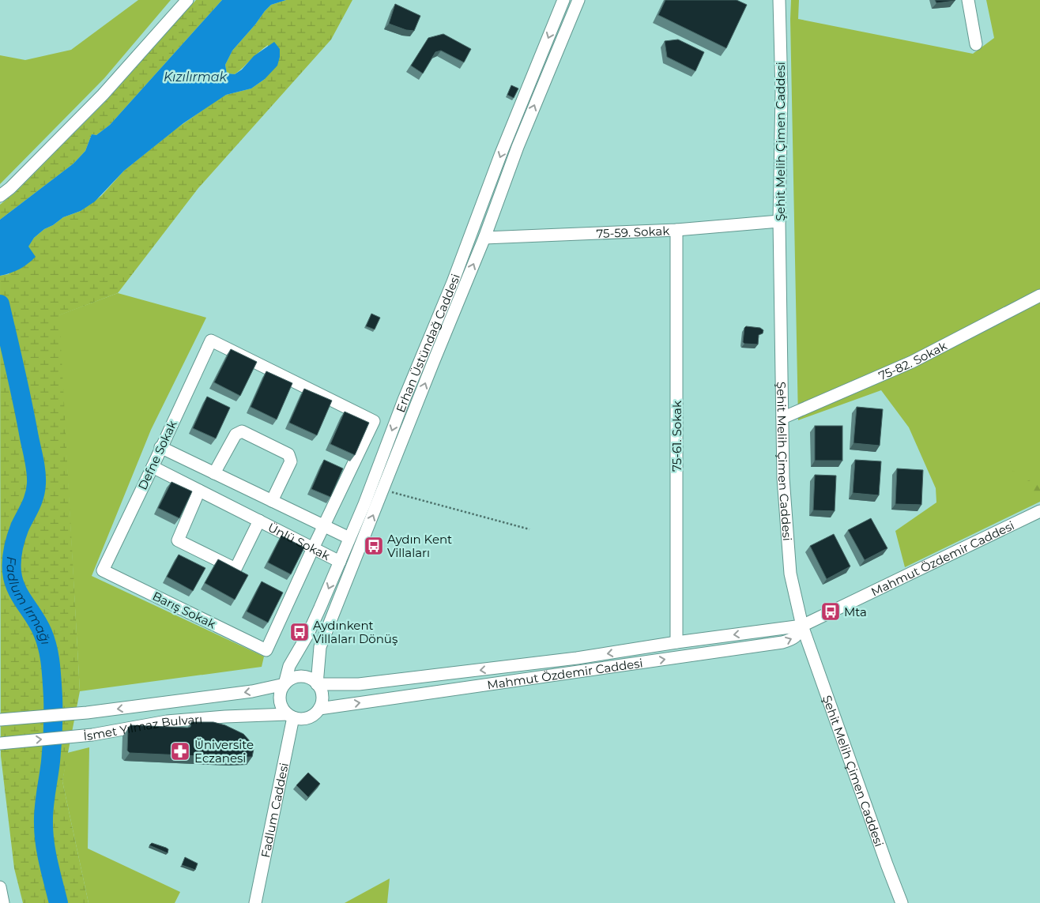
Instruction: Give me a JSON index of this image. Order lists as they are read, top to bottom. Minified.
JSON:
{"streets":{"street":["Şehit Melih Çimen Caddesi","75-59. Sokak","Erhan Üstündağ Caddesi","75-82. Sokak","75-61. Sokak","Defne Sokak","Ünlü Sokak","Mahmut Özdemir Caddesi","Barış Sokak","İsmet Yılmaz Bulvarı","Fadlum Caddesi"]},"crossings":[["Şehit Melih Çimen Caddesi","75-59. Sokak"],["Şehit Melih Çimen Caddesi","75-82. Sokak"],["Şehit Melih Çimen Caddesi","Mahmut Özdemir Caddesi"],["75-59. Sokak","Erhan Üstündağ Caddesi"],["75-59. Sokak","75-61. Sokak"],["Erhan Üstündağ Caddesi","Ünlü Sokak"],["Erhan Üstündağ Caddesi","Mahmut Özdemir Caddesi"],["Erhan Üstündağ Caddesi","İsmet Yılmaz Bulvarı"],["Erhan Üstündağ Caddesi","Fadlum Caddesi"],["75-61. Sokak","Mahmut Özdemir Caddesi"],["Defne Sokak","Ünlü Sokak"],["Defne Sokak","Barış Sokak"],["Ünlü Sokak","Barış Sokak"],["Mahmut Özdemir Caddesi","İsmet Yılmaz Bulvarı"],["Mahmut Özdemir Caddesi","Fadlum Caddesi"],["İsmet Yılmaz Bulvarı","Fadlum Caddesi"]],"water":["Kızılırmak","Fadlum Irmağı"],"places":{"bus stop":["Aydın Kent Villaları","Mta","Aydınkent Villaları Dönüş"],"pharmacy":["Üniversite Eczanesi"]}}
